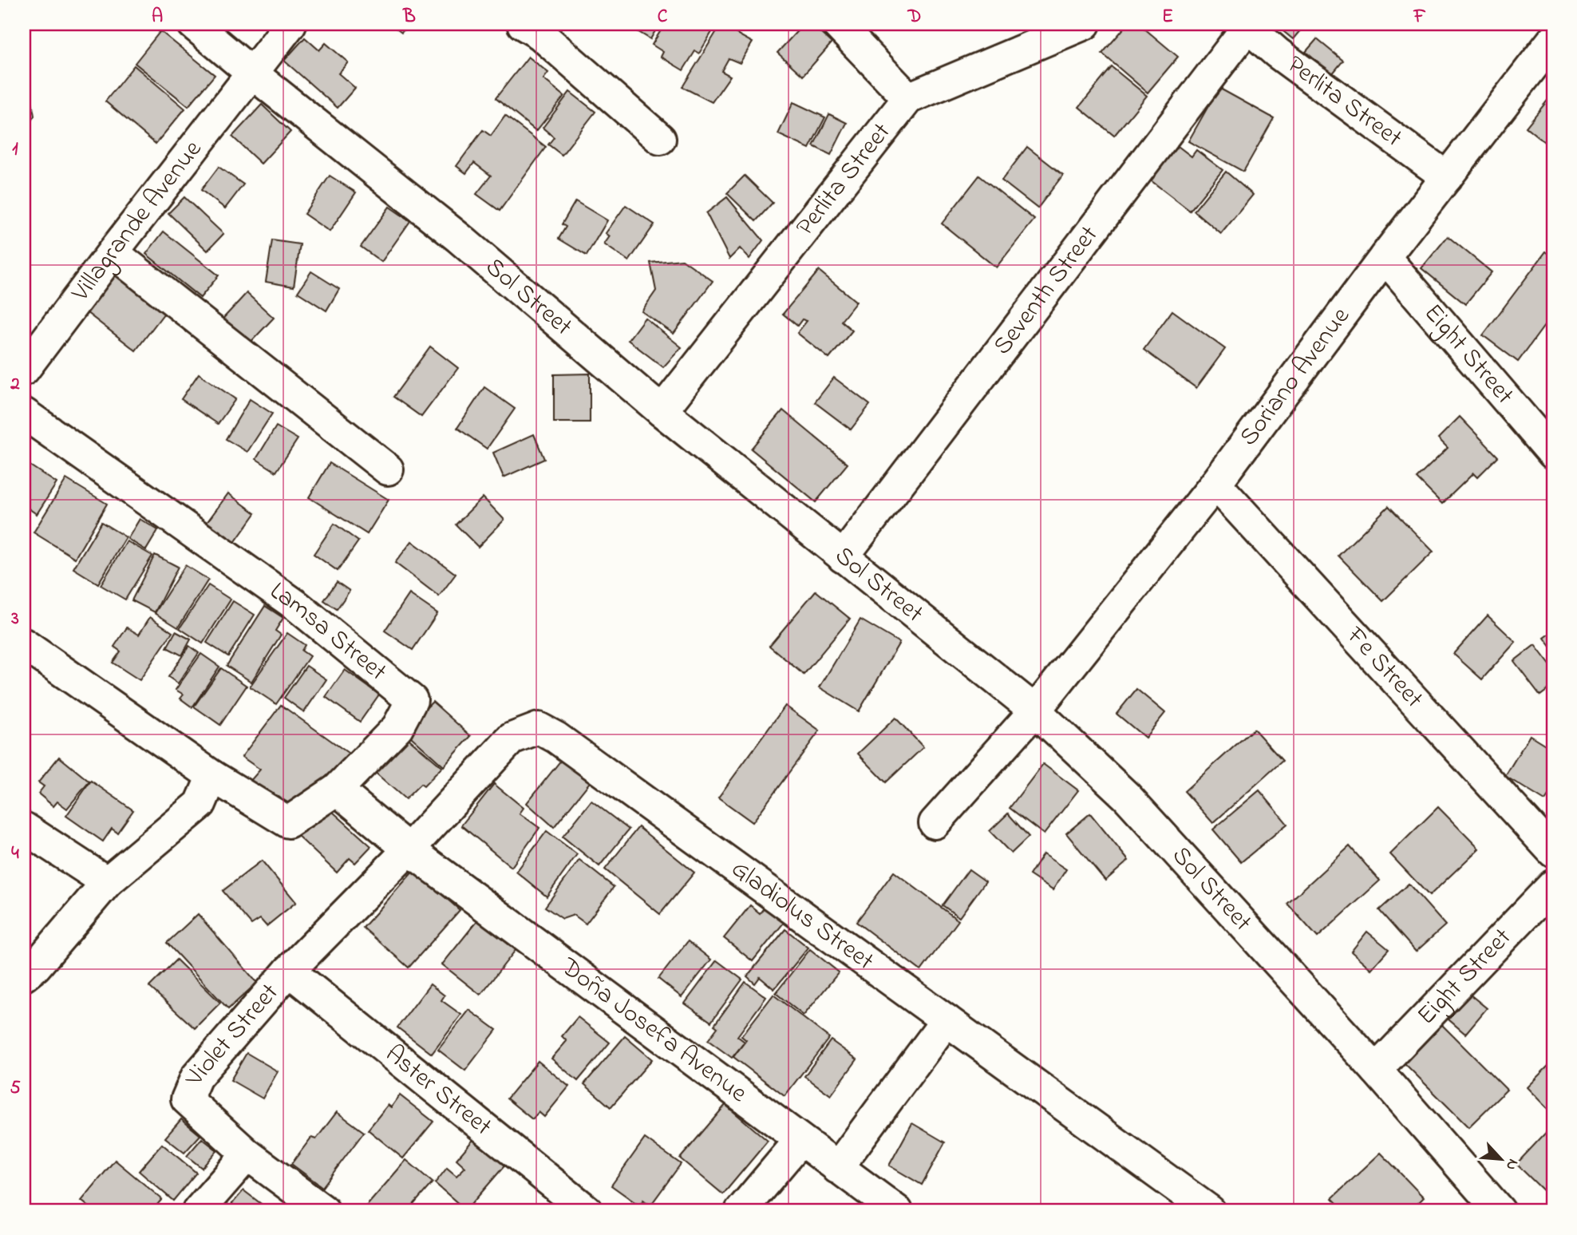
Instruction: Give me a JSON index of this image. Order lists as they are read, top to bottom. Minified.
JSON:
{"streets":{"street":["Perlita Street","Villagrande Avenue","Seventh Street","Sol Street","Eight Street","Soriano Avenue","Lamsa Street","Fe Street","Gladiolus Street","Doña Josefa Avenue","Violet Street","Aster Street"]},"crossings":[["Perlita Street","Seventh Street"],["Perlita Street","Sol Street"],["Perlita Street","Soriano Avenue"],["Villagrande Avenue","Sol Street"],["Seventh Street","Sol Street"],["Sol Street","Eight Street"],["Sol Street","Soriano Avenue"],["Eight Street","Soriano Avenue"],["Soriano Avenue","Fe Street"],["Lamsa Street","Doña Josefa Avenue"],["Gladiolus Street","Doña Josefa Avenue"],["Gladiolus Street","Violet Street"],["Doña Josefa Avenue","Violet Street"],["Violet Street","Aster Street"]],"north":"bottom right","grid":{"columns":["A","B","C","D","E","F"],"rows":["1","2","3","4","5"]}}
